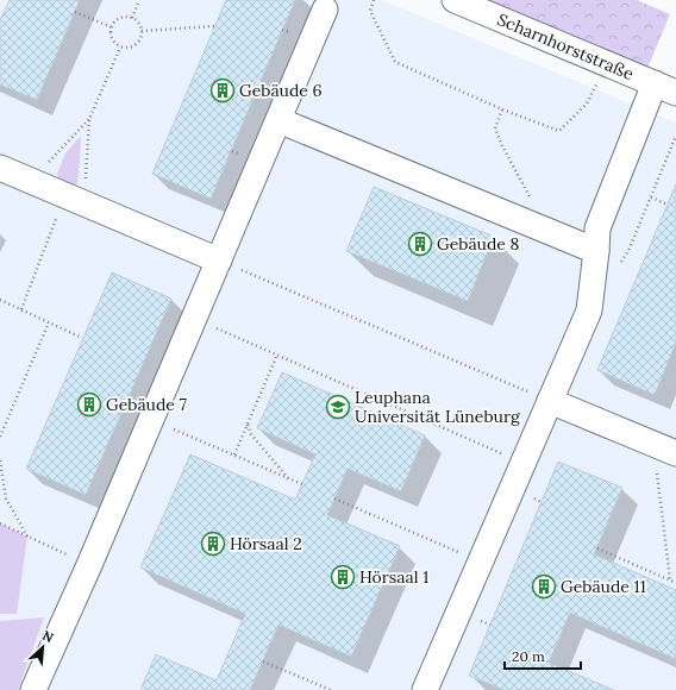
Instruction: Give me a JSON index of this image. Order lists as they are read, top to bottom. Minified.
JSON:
{"streets":{"street":["Scharnhorststraße"]},"places":{"building":["Gebäude 6","Gebäude 8","Gebäude 7","Hörsaal 2","Hörsaal 1","Gebäude 11"],"school or university":["Leuphana Universität Lüneburg"]},"scale_bar":"20 m","north":"top right"}
